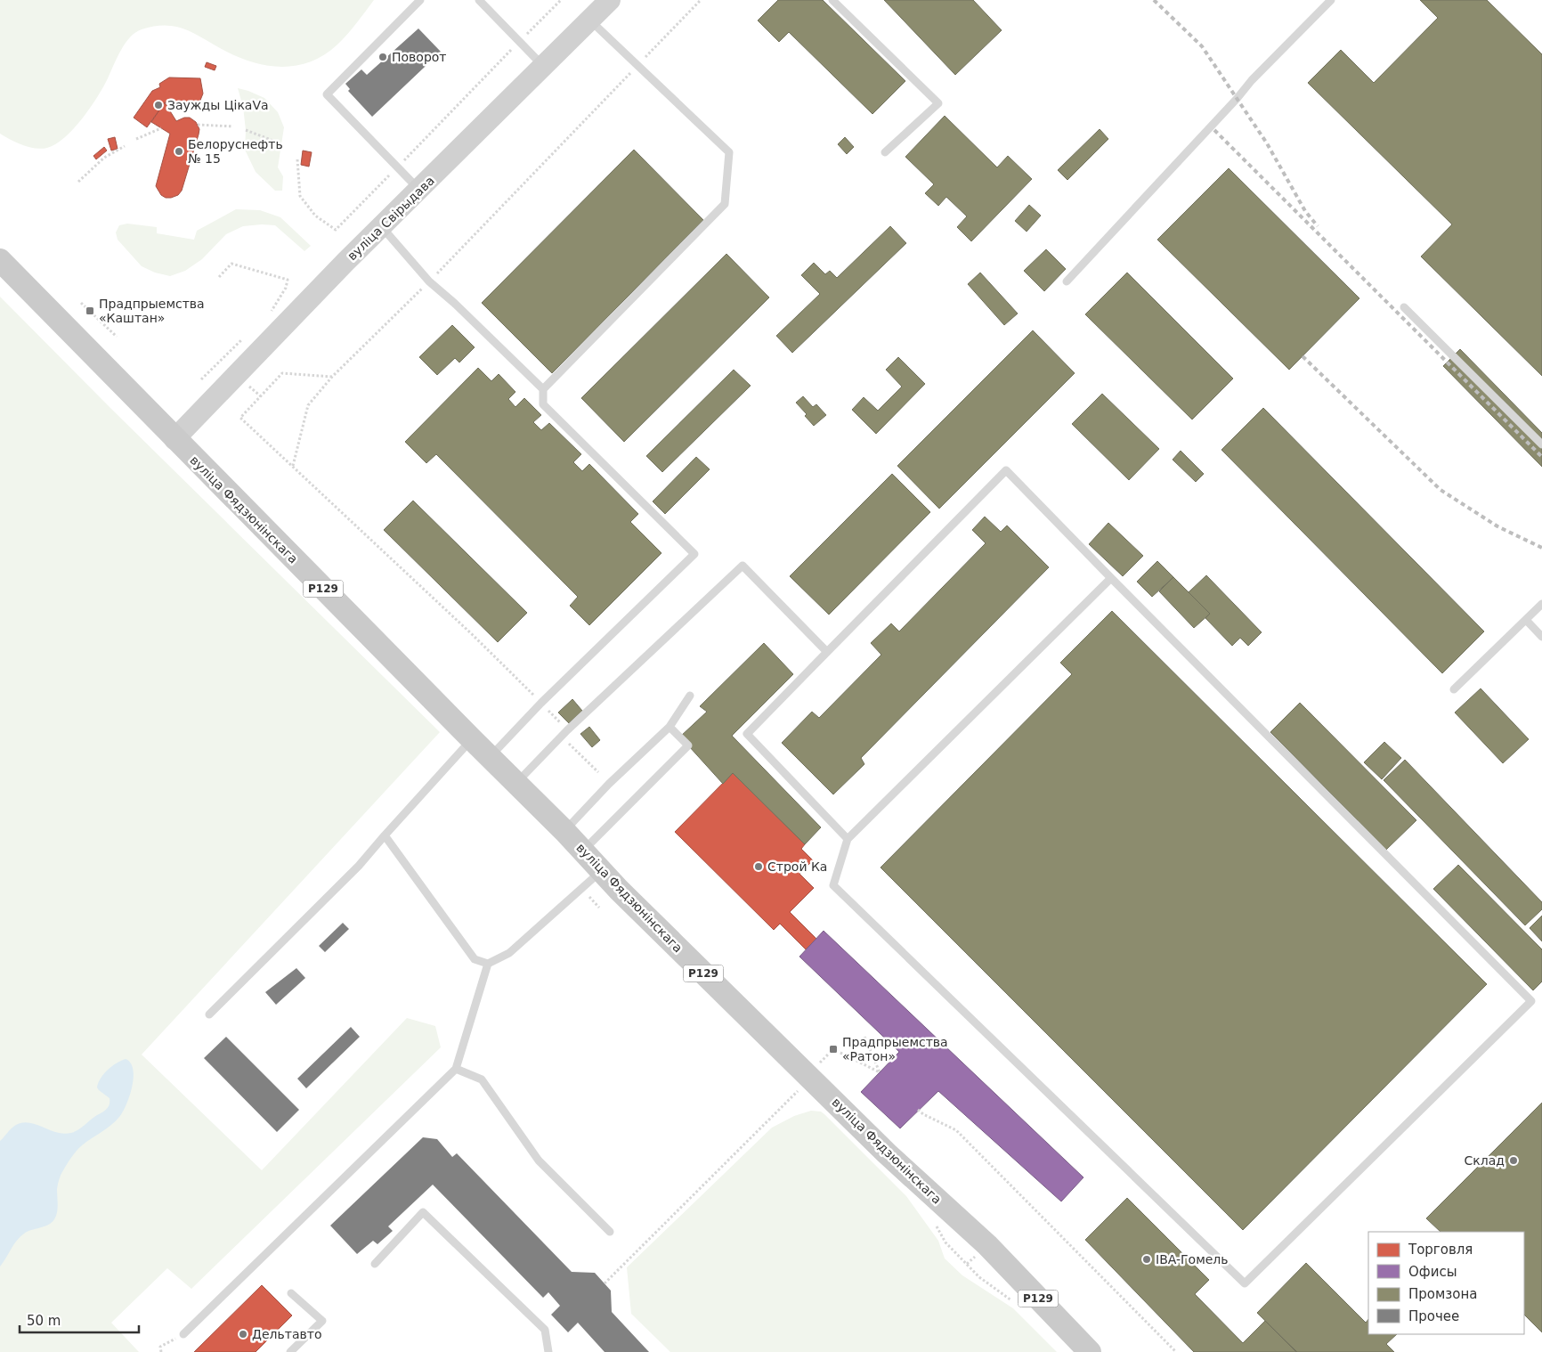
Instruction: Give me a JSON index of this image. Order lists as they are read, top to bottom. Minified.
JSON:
{"streets":{"main road":["вуліца Свірыдава","вуліца Фядзюнінскага","Р129"]},"crossings":[["вуліца Свірыдава","вуліца Фядзюнінскага"],["вуліца Свірыдава","Р129"],["вуліца Фядзюнінскага","Р129"]],"places":{"other":["Поворот","Заужды ЦікаVа","Белоруснефть № 15","Строй Ка","Склад","IBA-Гомель","Дельтавто"],"transit":["Прадпрыемства «Каштан»","Прадпрыемства «Ратон»"]},"legend":["Торговля","Офисы","Промзона","Прочее"],"scale_bar":"50 m"}
